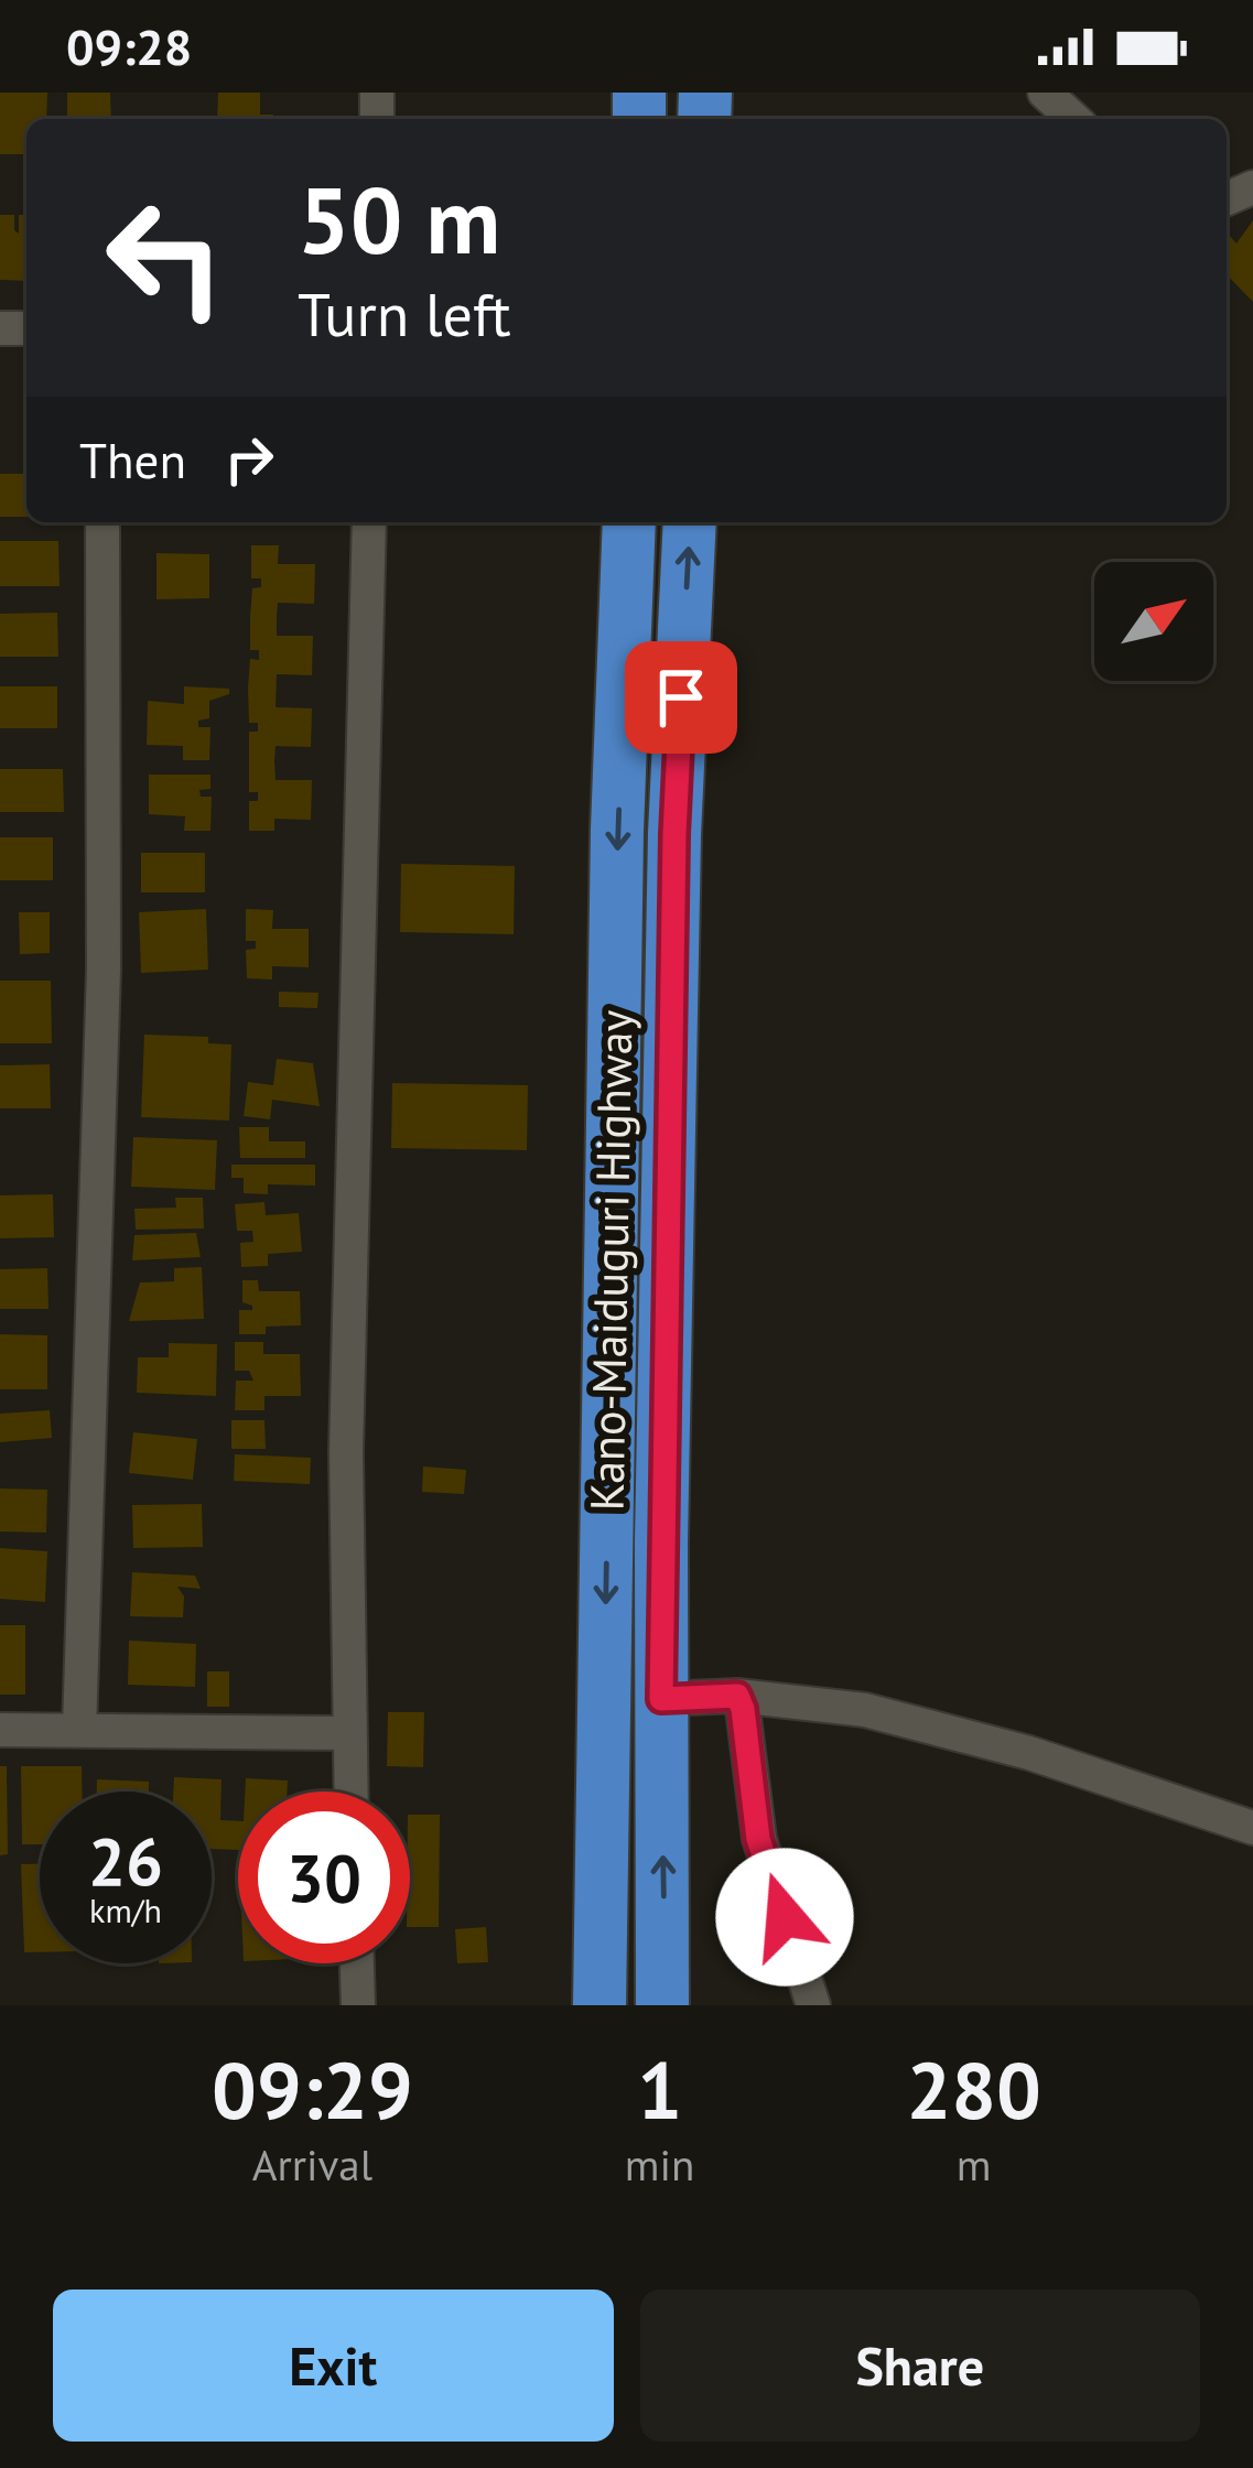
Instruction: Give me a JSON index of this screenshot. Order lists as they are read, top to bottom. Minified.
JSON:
{"streets":{"highway":["Kano-Maiduguri Highway"]},"north":"top right","page":{"status":"09:28","turn":["50 m","Turn left"],"then":"Then","speed":"26 km/h","limit":"30","eta":["09:29","Arrival","1","min","280","m"],"buttons":["Exit","Share"]}}
